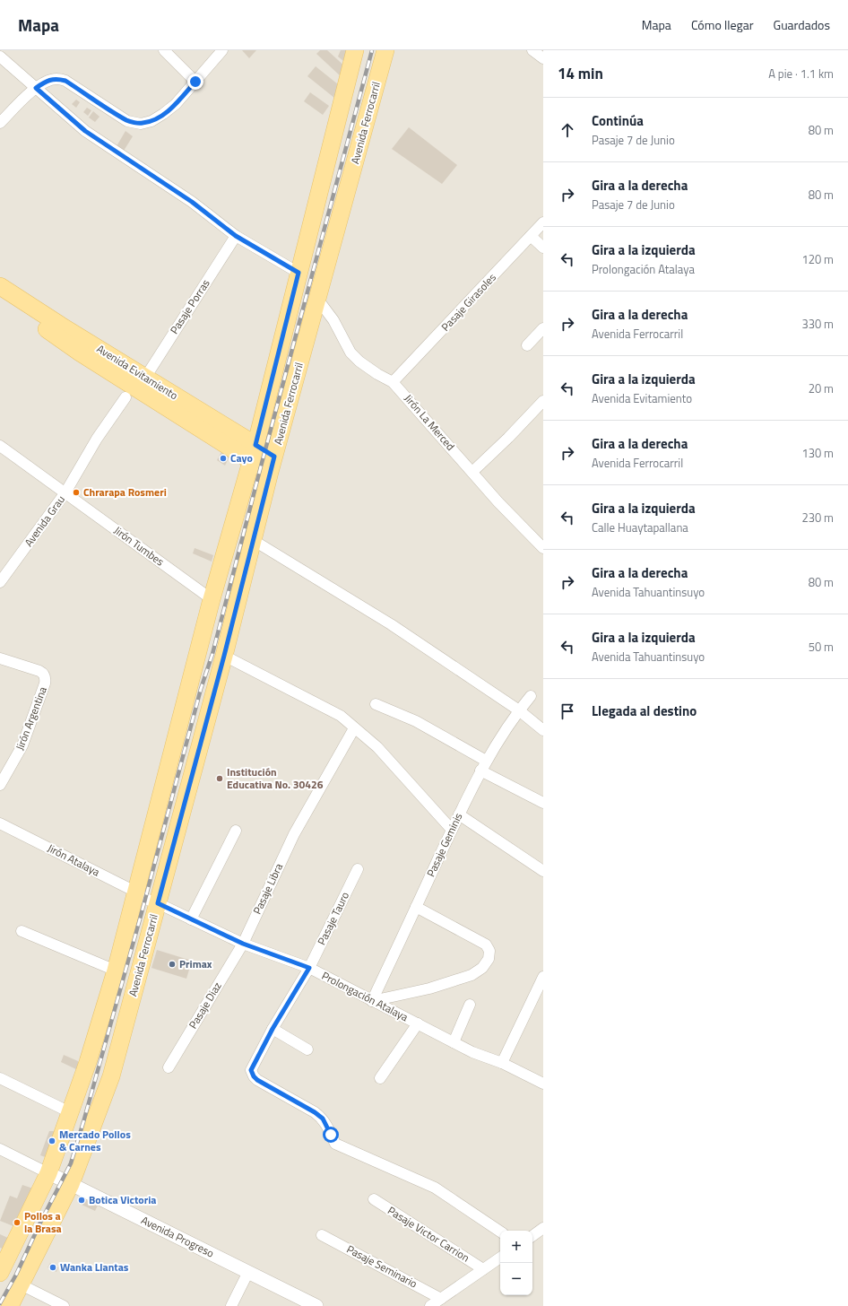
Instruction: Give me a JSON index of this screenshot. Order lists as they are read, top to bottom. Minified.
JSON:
{"streets":{"main road":["Avenida Ferrocarril","Avenida Evitamiento"],"street":["Pasaje Girasoles","Pasaje Porras","Jirón La Merced","Avenida Grau","Jirón Tumbes","Jirón Argentina","Pasaje Geminis","Jirón Atalaya","Pasaje Libra","Pasaje Tauro","Prolongación Atalaya","Pasaje Diaz","Pasaje Victor Carrion","Avenida Progreso","Pasaje Seminario"]},"crossings":[["Avenida Ferrocarril","Avenida Evitamiento"],["Avenida Ferrocarril","Jirón La Merced"],["Avenida Ferrocarril","Jirón Tumbes"],["Avenida Ferrocarril","Jirón Atalaya"],["Avenida Ferrocarril","Prolongación Atalaya"],["Avenida Ferrocarril","Avenida Progreso"],["Pasaje Girasoles","Jirón La Merced"],["Pasaje Porras","Avenida Evitamiento"],["Avenida Grau","Jirón Tumbes"],["Pasaje Geminis","Prolongación Atalaya"],["Jirón Atalaya","Prolongación Atalaya"],["Pasaje Libra","Prolongación Atalaya"],["Pasaje Libra","Pasaje Diaz"],["Pasaje Tauro","Prolongación Atalaya"],["Prolongación Atalaya","Pasaje Diaz"]],"places":["Cayo","Chrarapa Rosmeri","Institución Educativa No. 30426","Primax","Mercado Pollos & Carnes","Botica Victoria","Pollos a la Brasa","Wanka Llantas"],"page":{"header":"Mapa","nav":["Mapa","Cómo llegar","Guardados"],"heading":["14 min","A pie · 1.1 km"],"list":[["Continúa","Pasaje 7 de Junio","80 m"],["Gira a la derecha","Pasaje 7 de Junio","80 m"],["Gira a la izquierda","Prolongación Atalaya","120 m"],["Gira a la derecha","Avenida Ferrocarril","330 m"],["Gira a la izquierda","Avenida Evitamiento","20 m"],["Gira a la derecha","Avenida Ferrocarril","130 m"],["Gira a la izquierda","Calle Huaytapallana","230 m"],["Gira a la derecha","Avenida Tahuantinsuyo","80 m"],["Gira a la izquierda","Avenida Tahuantinsuyo","50 m"],"Llegada al destino"],"map_buttons":["+","−"]}}
